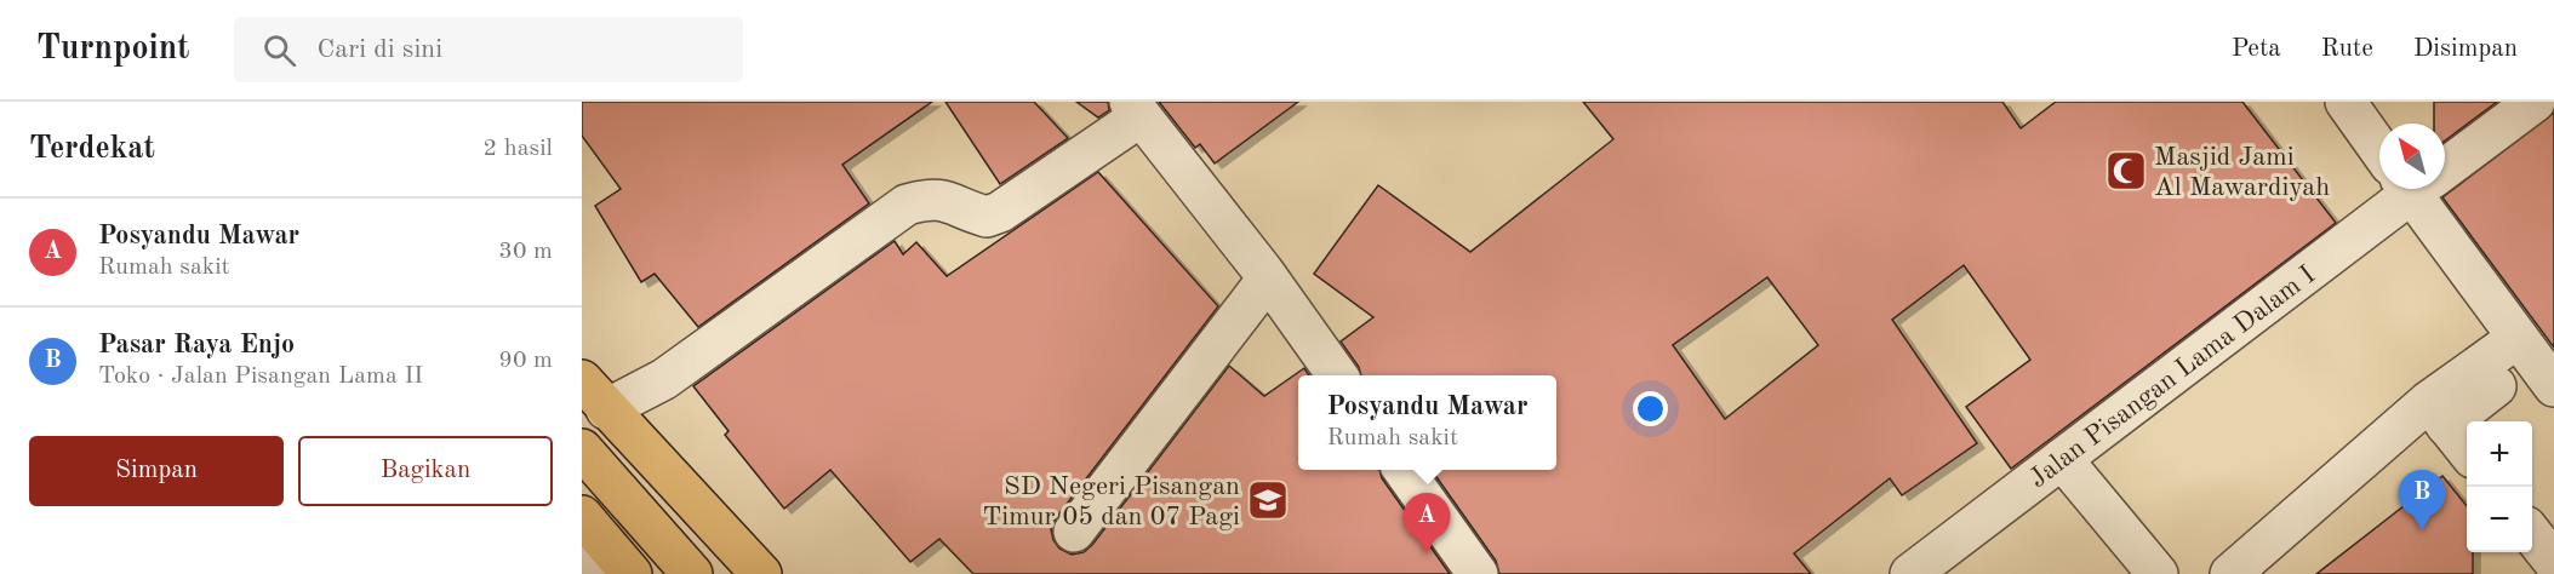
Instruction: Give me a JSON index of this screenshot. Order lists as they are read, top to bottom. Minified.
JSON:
{"streets":{"street":["Jalan Pisangan Lama Dalam I"]},"places":{"mosque":["Masjid Jami Al Mawardiyah"],"school or university":["SD Negeri Pisangan Timur 05 dan 07 Pagi"]},"north":"top left","page":{"header":"Turnpoint","search":"Cari di sini","nav":["Peta","Rute","Disimpan"],"heading":["Terdekat","2 hasil"],"list":[{"mark":"A","name":"Posyandu Mawar","note":"Rumah sakit","value":"30 m"},{"mark":"B","name":"Pasar Raya Enjo","note":"Toko · Jalan Pisangan Lama II","value":"90 m"}],"popup":["Posyandu Mawar","Rumah sakit"],"buttons":["Simpan","Bagikan"],"map_buttons":["+","−"],"pins":["B","A"]}}
